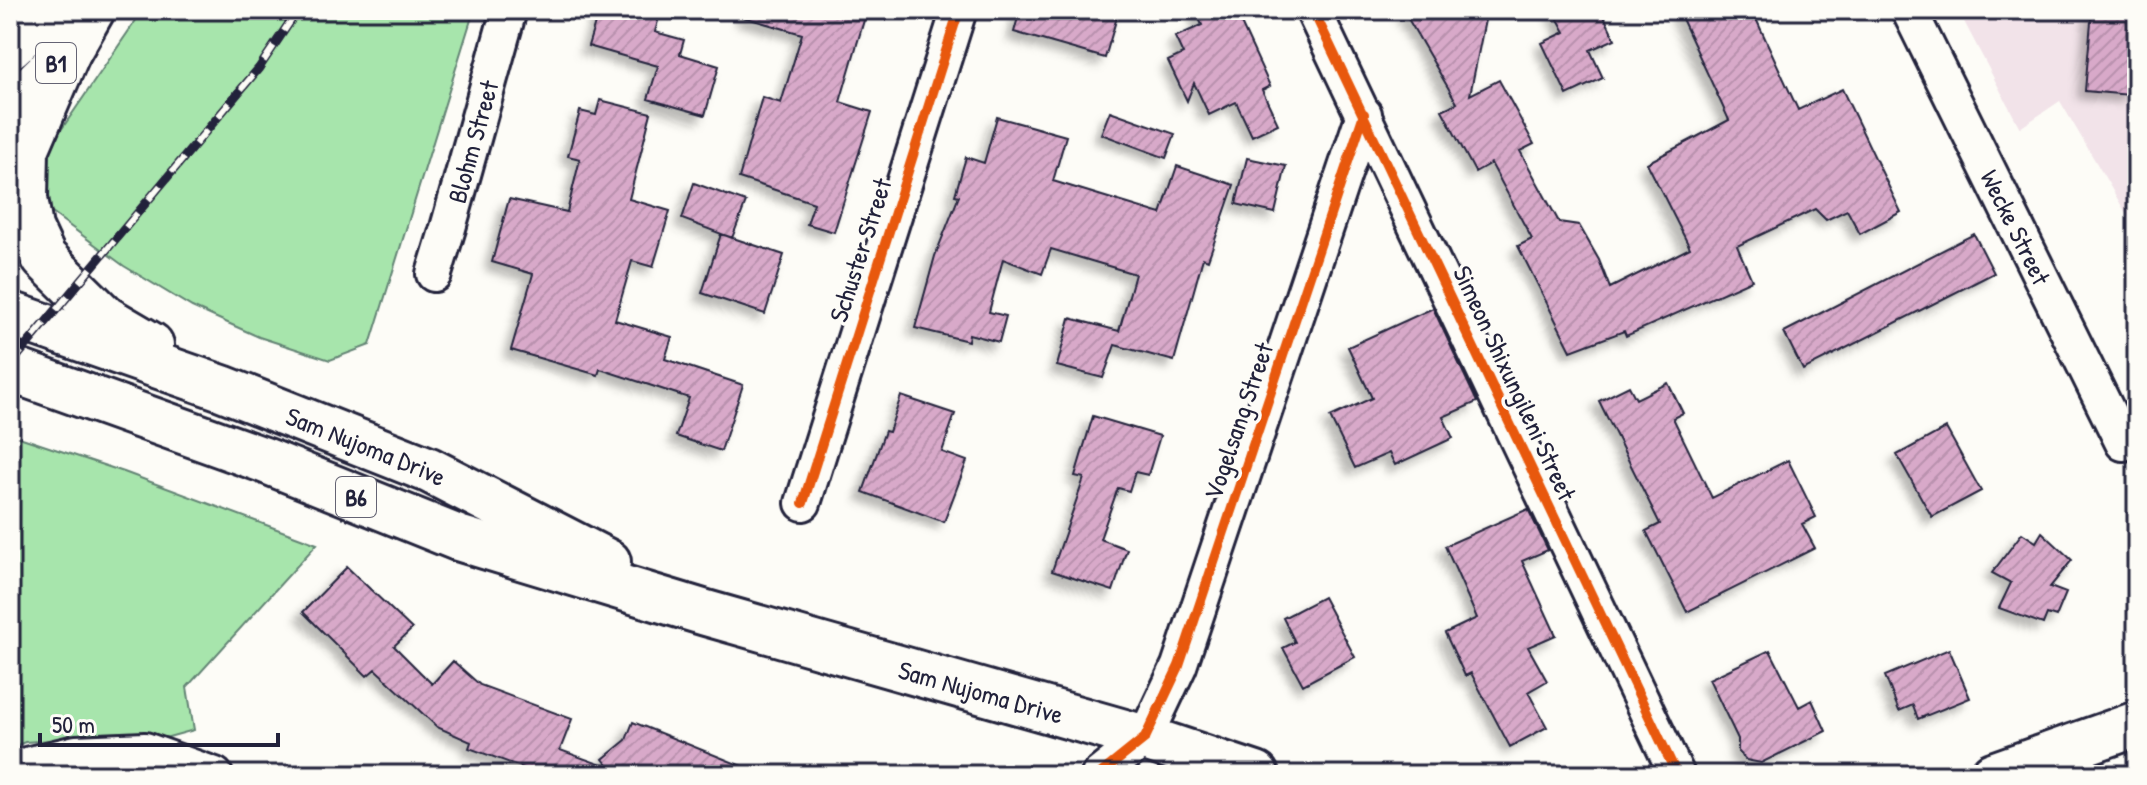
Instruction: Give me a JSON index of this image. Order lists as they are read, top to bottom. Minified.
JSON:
{"streets":{"main road":["B1","Sam Nujoma Drive","B6"],"street":["Blohm Street","Wecke Street","Schuster Street","Simeon Shixungileni Street","Vogelsang Street"]},"crossings":[["Simeon Shixungileni Street","Vogelsang Street"],["Vogelsang Street","Sam Nujoma Drive"]],"scale_bar":"50 m"}
